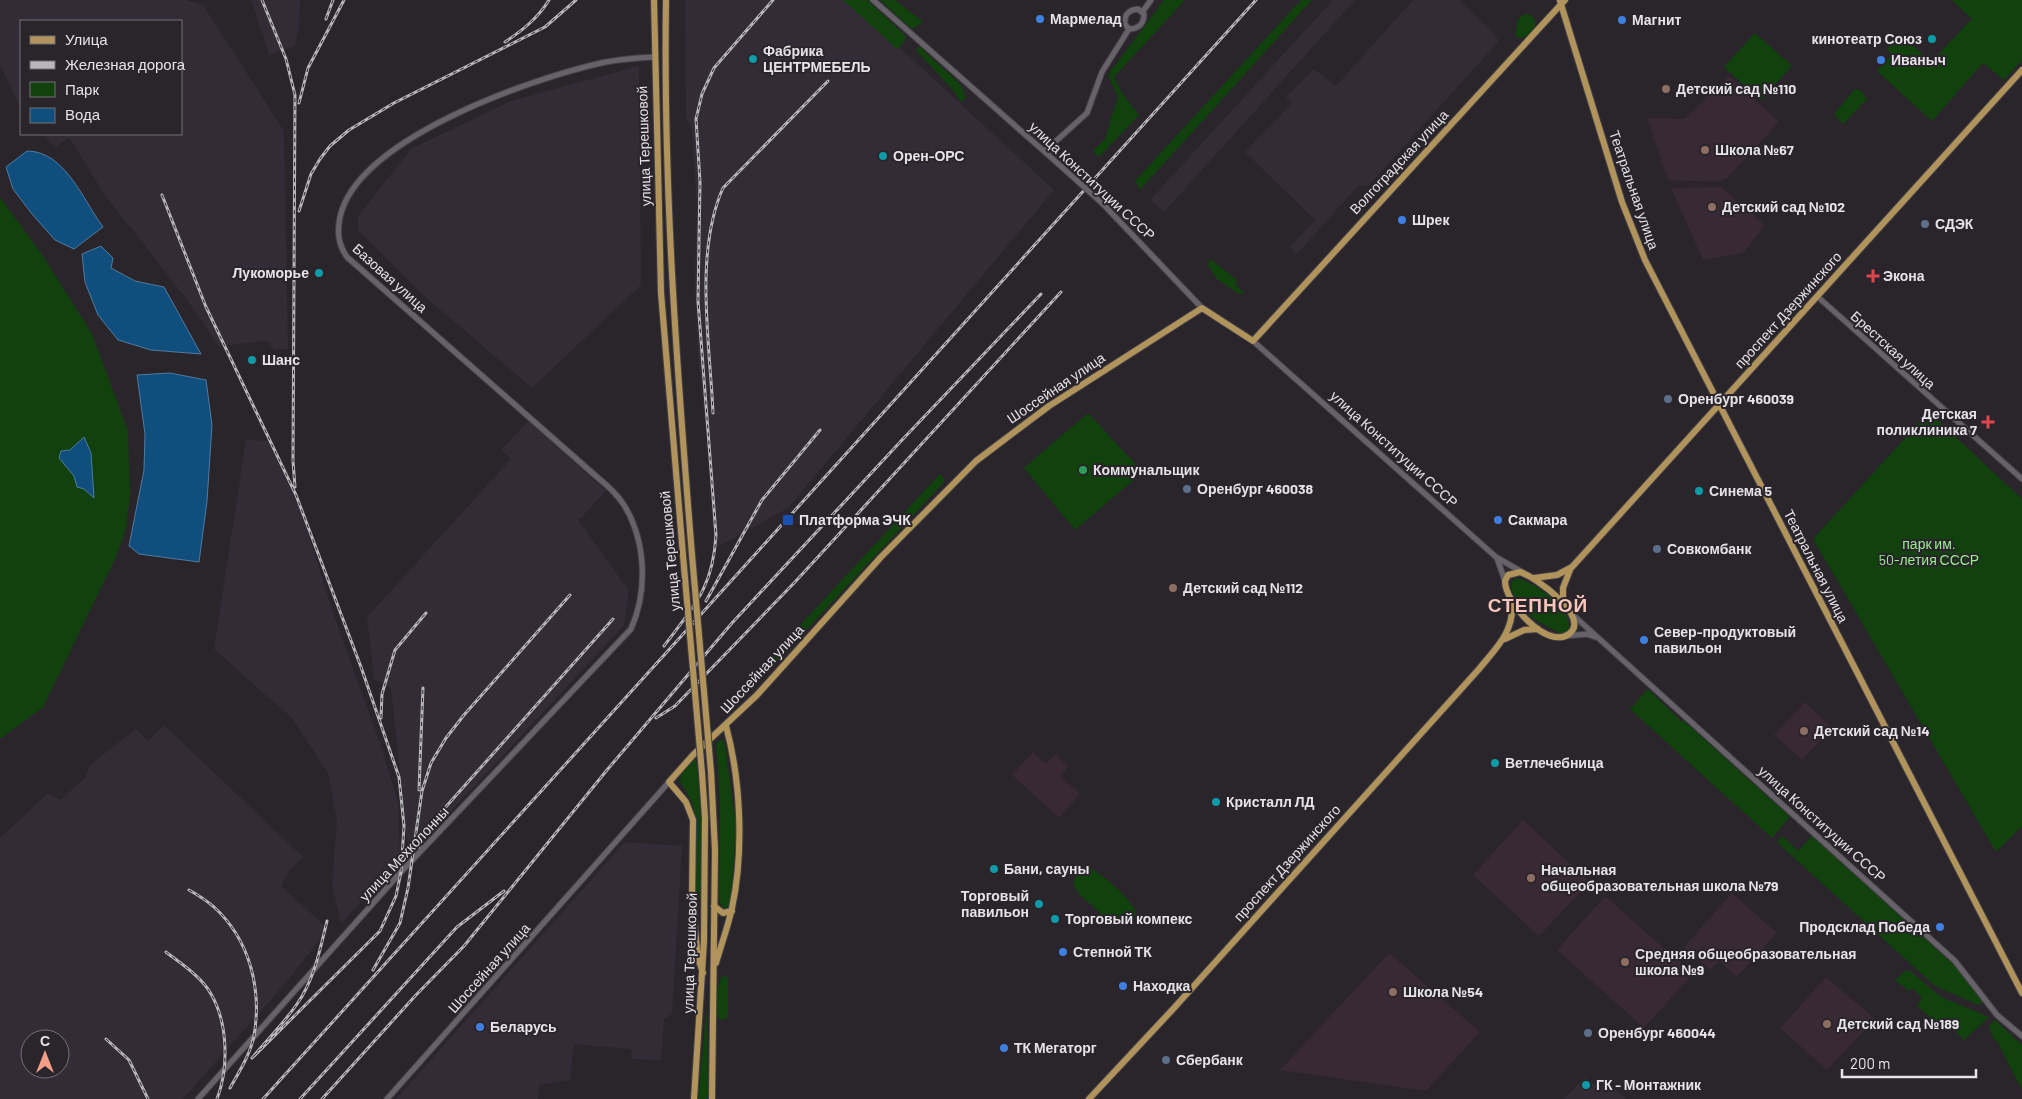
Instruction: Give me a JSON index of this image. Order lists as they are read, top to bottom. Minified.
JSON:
{"streets":{"main road":["улица Терешковой","Волгоградская улица","улица Конституции СССР","Театральная улица","проспект Дзержинского","Шоссейная улица"],"street":["Базовая улица","Брестская улица","улица Мехколонны"]},"crossings":[["улица Терешковой","Базовая улица"],["Волгоградская улица","улица Конституции СССР"],["Волгоградская улица","Театральная улица"],["улица Конституции СССР","Шоссейная улица"],["Театральная улица","проспект Дзержинского"],["Базовая улица","улица Мехколонны"],["проспект Дзержинского","Брестская улица"]],"districts":["СТЕПНОЙ"],"parks":["парк им. 50-летия СССР"],"places":{"other":["Мармелад","Магнит","кинотеатр Союз","Фабрика ЦЕНТРМЕБЕЛЬ","Иваныч","Детский сад №110","Школа №67","Орен-ОРС","Детский сад №102","Шрек","СДЭК","Лукоморье","Шанс","Оренбург 460039","Коммунальщик","Оренбург 460038","Синема 5","Сакмара","Совкомбанк","Детский сад №112","Север-продуктовый павильон","Детский сад №14","Ветлечебница","Кристалл ЛД","Бани, сауны","Начальная общеобразовательная школа №79","Торговый павильон","Торговый компекс","Продсклад Победа","Степной ТК","Средняя общеобразовательная школа №9","Находка","Школа №54","Детский сад №189","Беларусь","Оренбург 460044","ТК Мегаторг","Сбербанк","ГК - Монтажник"],"health":["Экона","Детская поликлиника 7"],"transit":["Платформа ЭЧК"]},"legend":["Улица","Железная дорога","Парк","Вода"],"scale_bar":"200 m","north":"top"}
